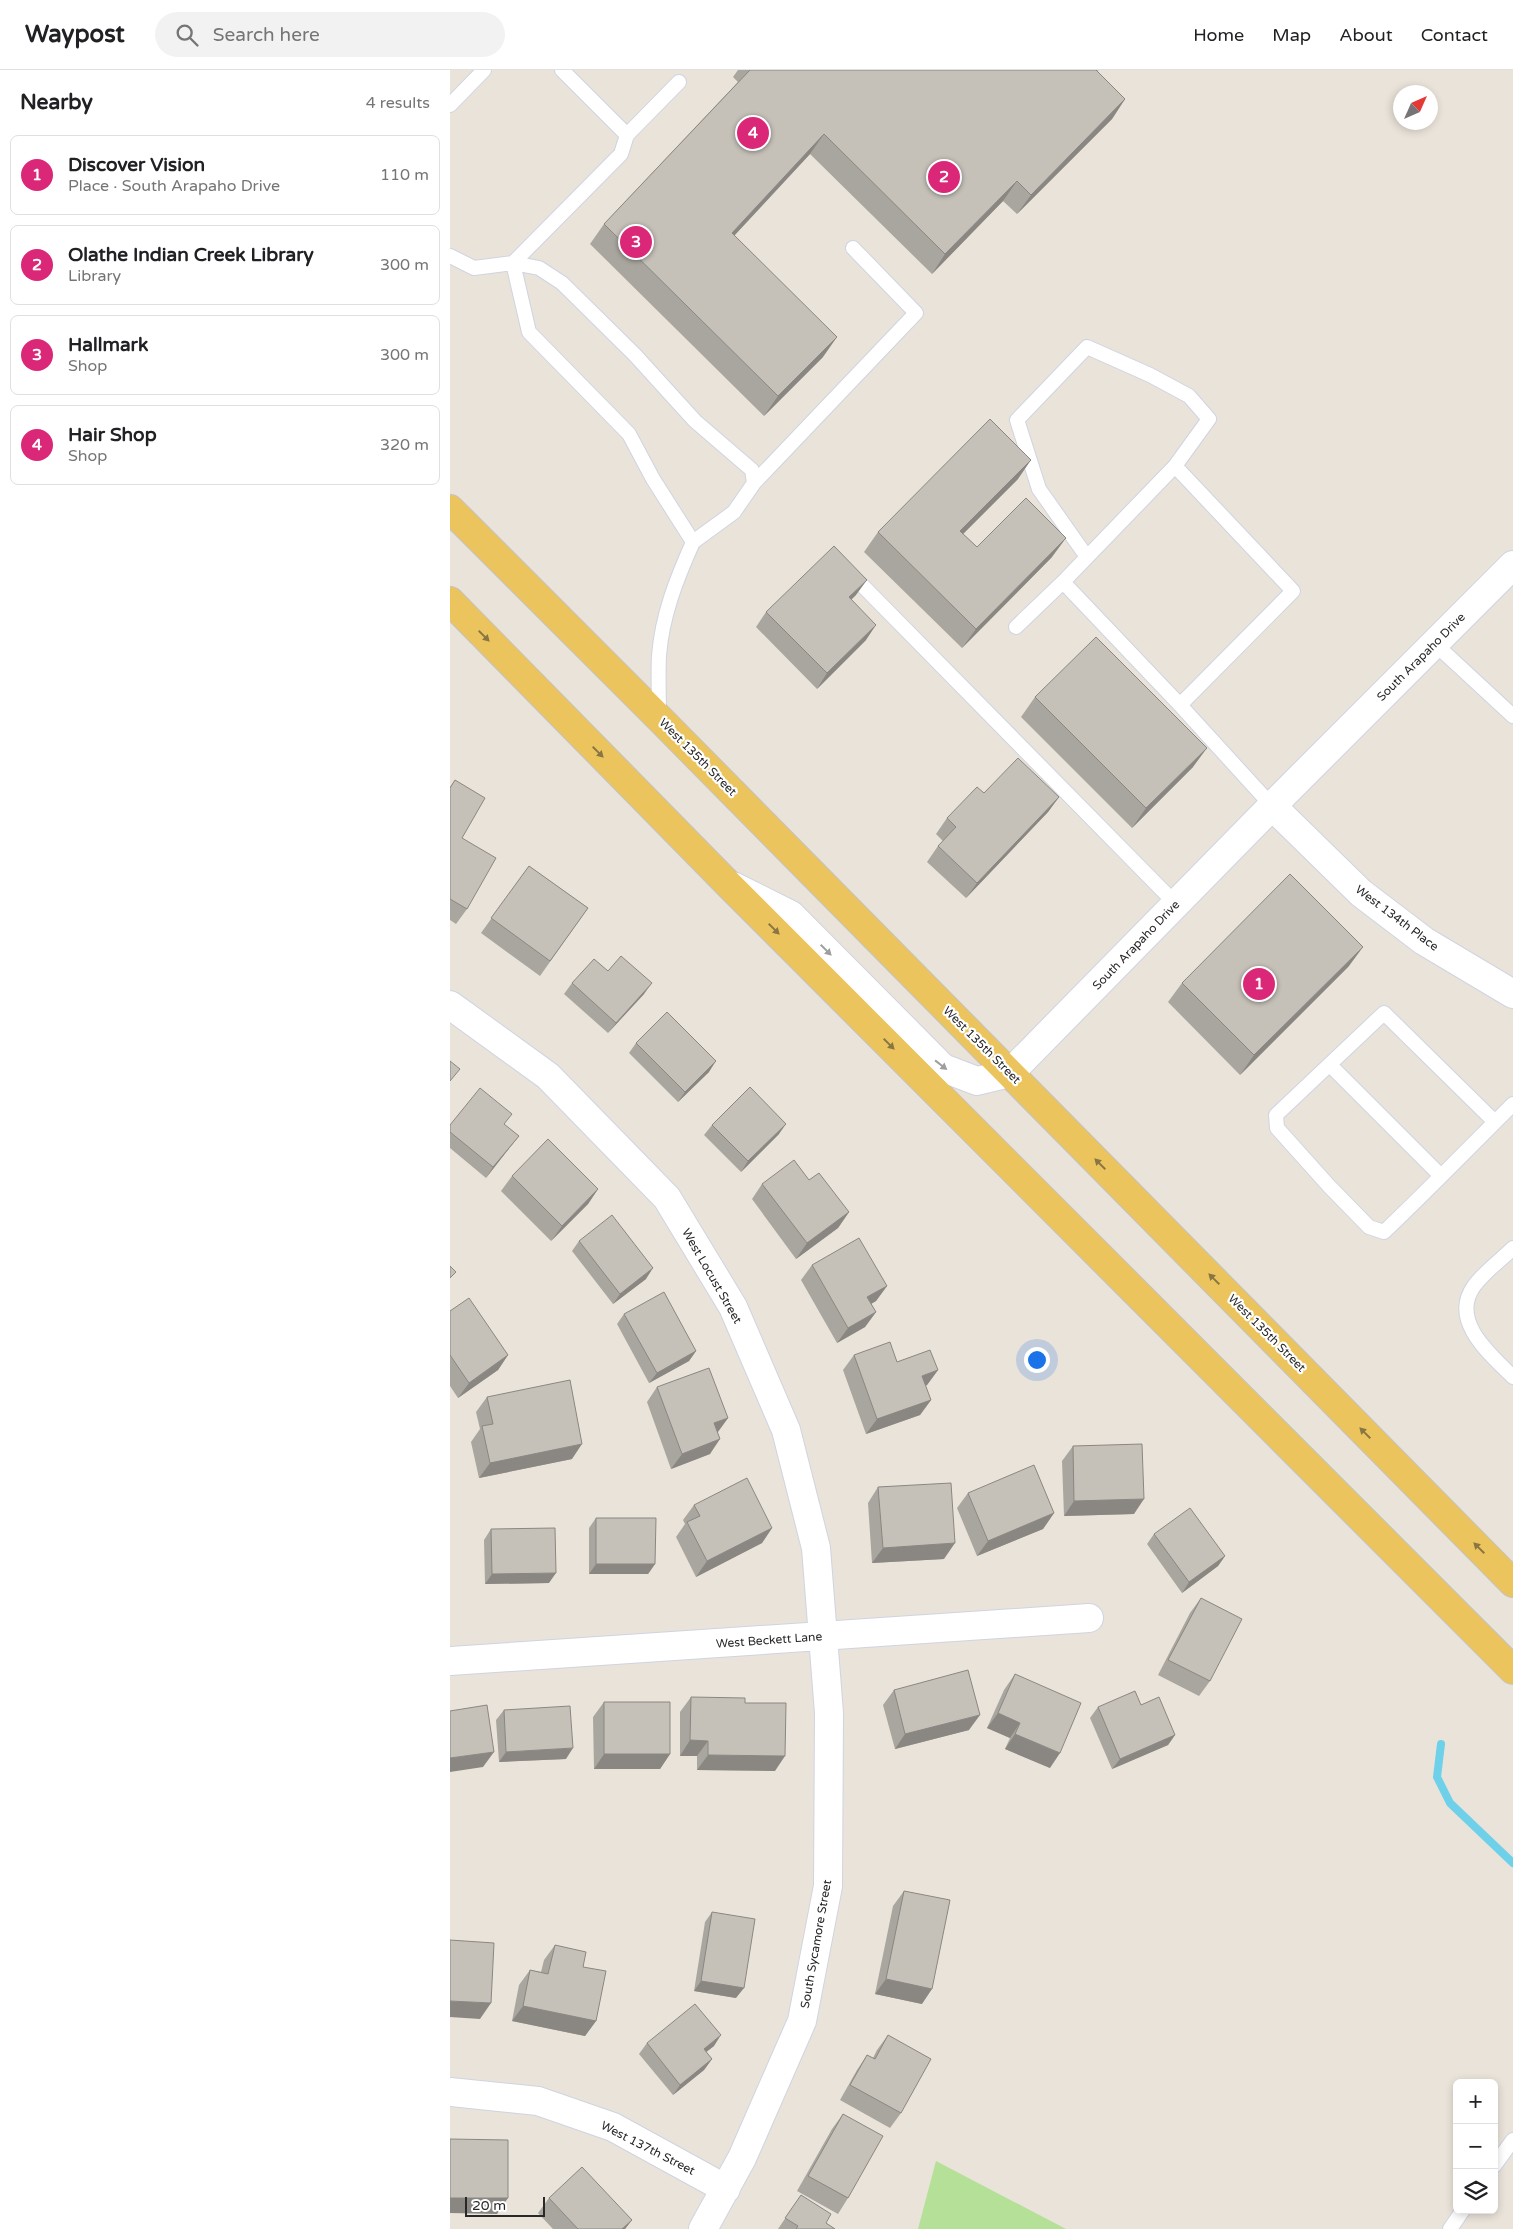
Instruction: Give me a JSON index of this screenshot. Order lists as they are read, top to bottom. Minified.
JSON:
{"streets":{"main road":["West 135th Street"],"street":["South Arapaho Drive","West 134th Place","West Locust Street","West Beckett Lane","South Sycamore Street","West 137th Street"]},"crossings":[["South Arapaho Drive","West 135th Street"],["South Arapaho Drive","West 134th Place"],["West Locust Street","West Beckett Lane"],["West Locust Street","South Sycamore Street"],["West Beckett Lane","South Sycamore Street"],["South Sycamore Street","West 137th Street"]],"scale_bar":"20 m","north":"top right","page":{"header":"Waypost","search":"Search here","nav":["Home","Map","About","Contact"],"heading":["Nearby","4 results"],"pins":["4","2","3","1"],"list":[{"mark":"1","name":"Discover Vision","note":"Place · South Arapaho Drive","value":"110 m"},{"mark":"2","name":"Olathe Indian Creek Library","note":"Library","value":"300 m"},{"mark":"3","name":"Hallmark","note":"Shop","value":"300 m"},{"mark":"4","name":"Hair Shop","note":"Shop","value":"320 m"}],"map_buttons":["+","−"],"scale":"20 m"}}
